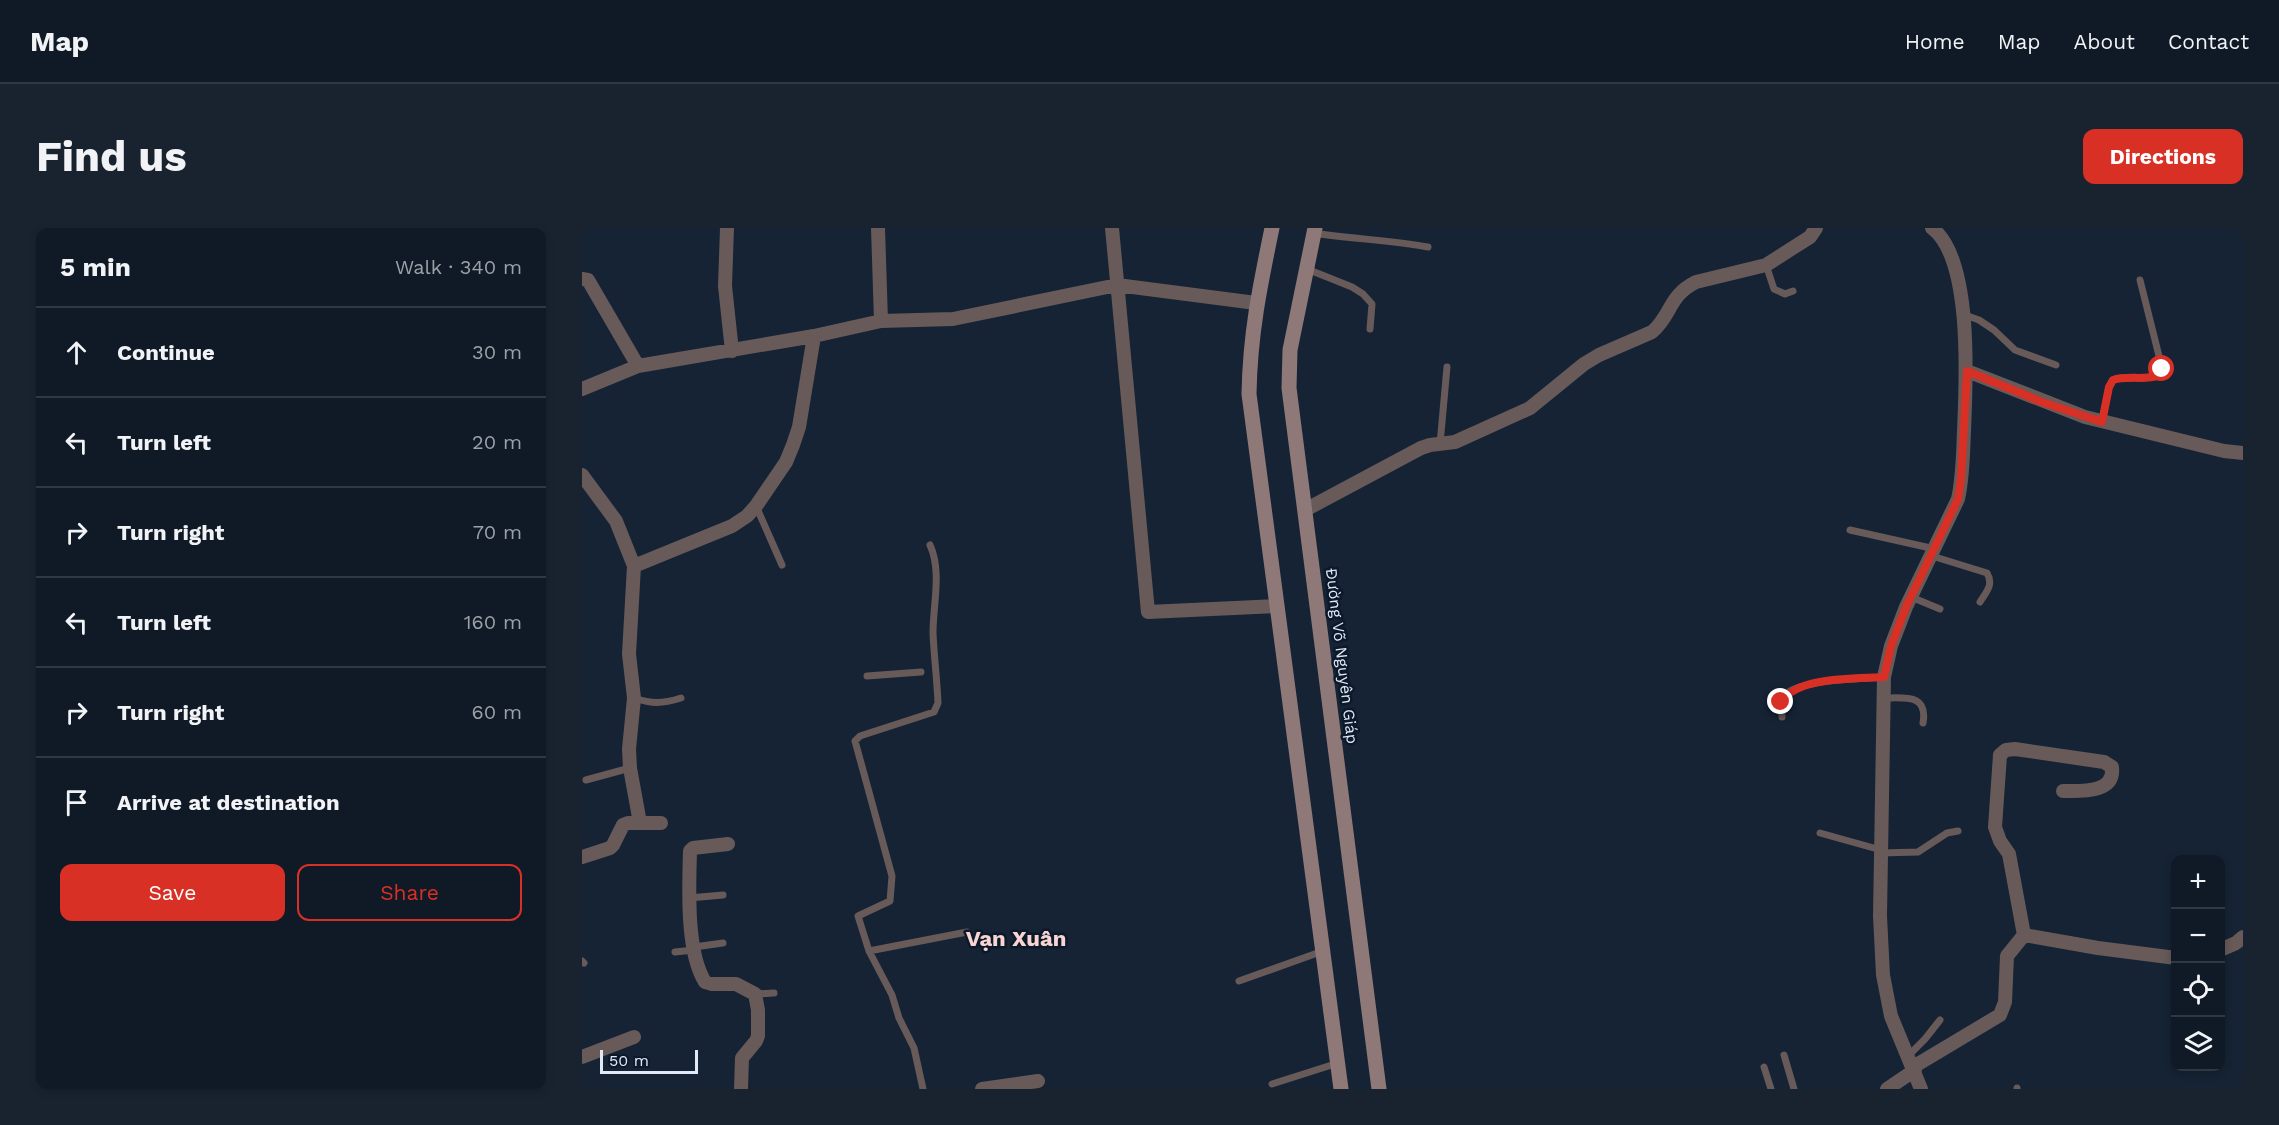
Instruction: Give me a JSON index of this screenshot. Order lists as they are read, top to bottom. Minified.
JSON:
{"streets":{"main road":["Đường Võ Nguyên Giáp"]},"districts":["Vạn Xuân"],"scale_bar":"50 m","page":{"header":"Map","nav":["Home","Map","About","Contact"],"buttons":["Directions",["Save","Share"]],"title":"Find us","heading":["5 min","Walk · 340 m"],"list":[["Continue","30 m"],["Turn left","20 m"],["Turn right","70 m"],["Turn left","160 m"],["Turn right","60 m"],"Arrive at destination"],"map_buttons":["+","−"],"scale":"50 m"}}
